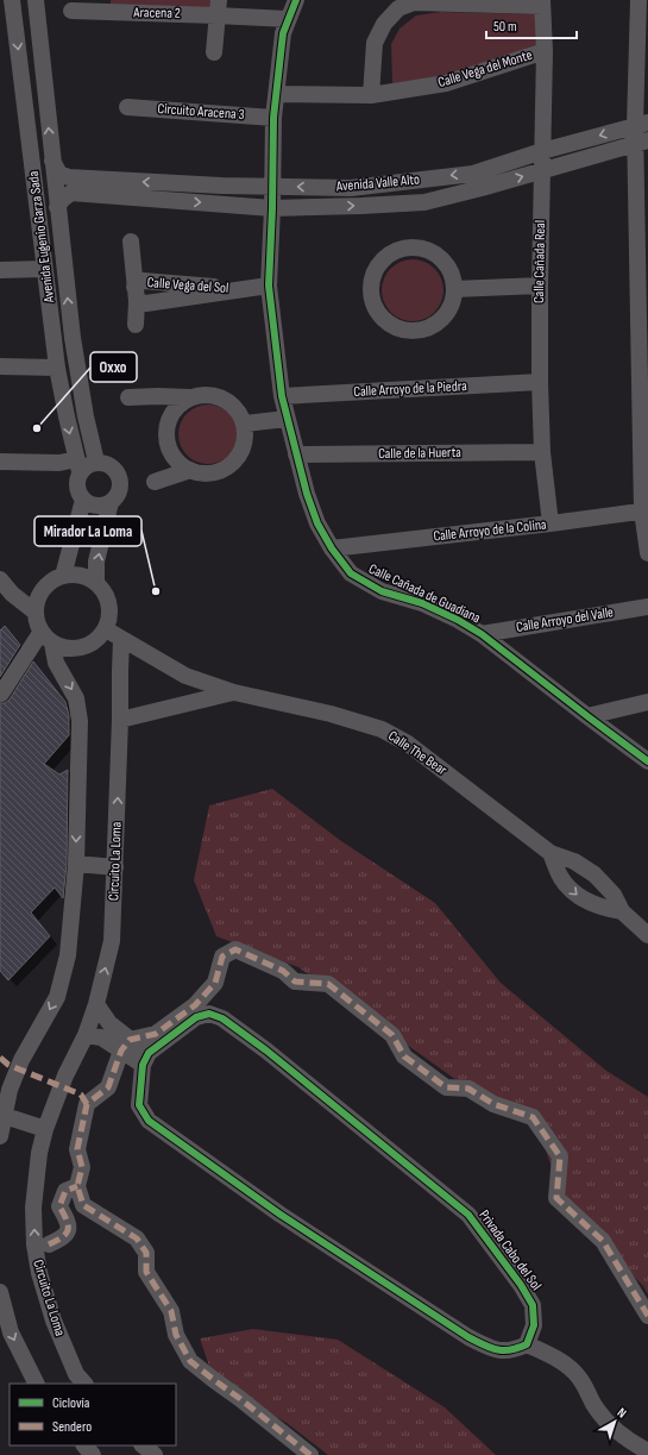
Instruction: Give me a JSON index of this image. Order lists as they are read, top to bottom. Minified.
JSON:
{"streets":{"street":["Aracena 2","Calle Vega del Monte","Circuito Aracena 3","Avenida Valle Alto","Avenida Eugenio Garza Sada","Calle Cañada Real","Calle Vega del Sol","Calle Arroyo de la Piedra","Calle de la Huerta","Calle Arroyo de la Colina","Calle Cañada de Guadiana","Calle Arroyo del Valle","Calle The Bear","Circuito La Loma","Privada Cabo del Sol"]},"crossings":[["Aracena 2","Calle Cañada de Guadiana"],["Calle Vega del Monte","Calle Cañada Real"],["Calle Vega del Monte","Calle Cañada de Guadiana"],["Circuito Aracena 3","Calle Cañada de Guadiana"],["Avenida Valle Alto","Avenida Eugenio Garza Sada"],["Avenida Valle Alto","Calle Cañada Real"],["Avenida Valle Alto","Calle Cañada de Guadiana"],["Calle Cañada Real","Calle Arroyo de la Piedra"],["Calle Cañada Real","Calle de la Huerta"],["Calle Cañada Real","Calle Arroyo de la Colina"],["Calle Vega del Sol","Calle Cañada de Guadiana"],["Calle Arroyo de la Piedra","Calle Cañada de Guadiana"],["Calle de la Huerta","Calle Cañada de Guadiana"],["Calle Arroyo de la Colina","Calle Cañada de Guadiana"],["Calle Cañada de Guadiana","Calle Arroyo del Valle"],["Calle The Bear","Circuito La Loma"]],"places":["Oxxo","Mirador La Loma"],"legend":["Ciclovía","Sendero"],"scale_bar":"50 m","north":"top right"}
